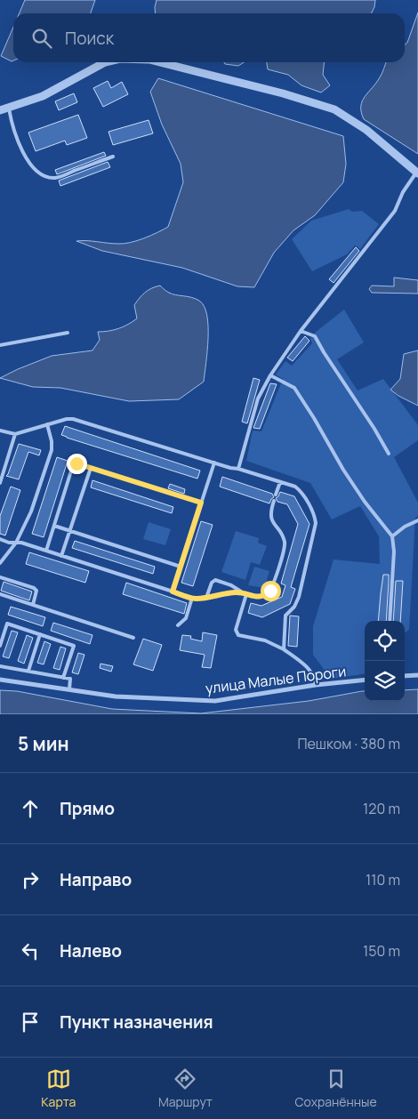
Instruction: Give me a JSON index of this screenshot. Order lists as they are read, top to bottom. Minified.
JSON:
{"streets":{"street":["улица Малые Пороги"]},"page":{"search":"Поиск","heading":["5 мин","Пешком · 380 m"],"list":[["Прямо","120 m"],["Направо","110 m"],["Налево","150 m"],"Пункт назначения"],"nav":["Карта","Маршрут","Сохранённые"]}}
